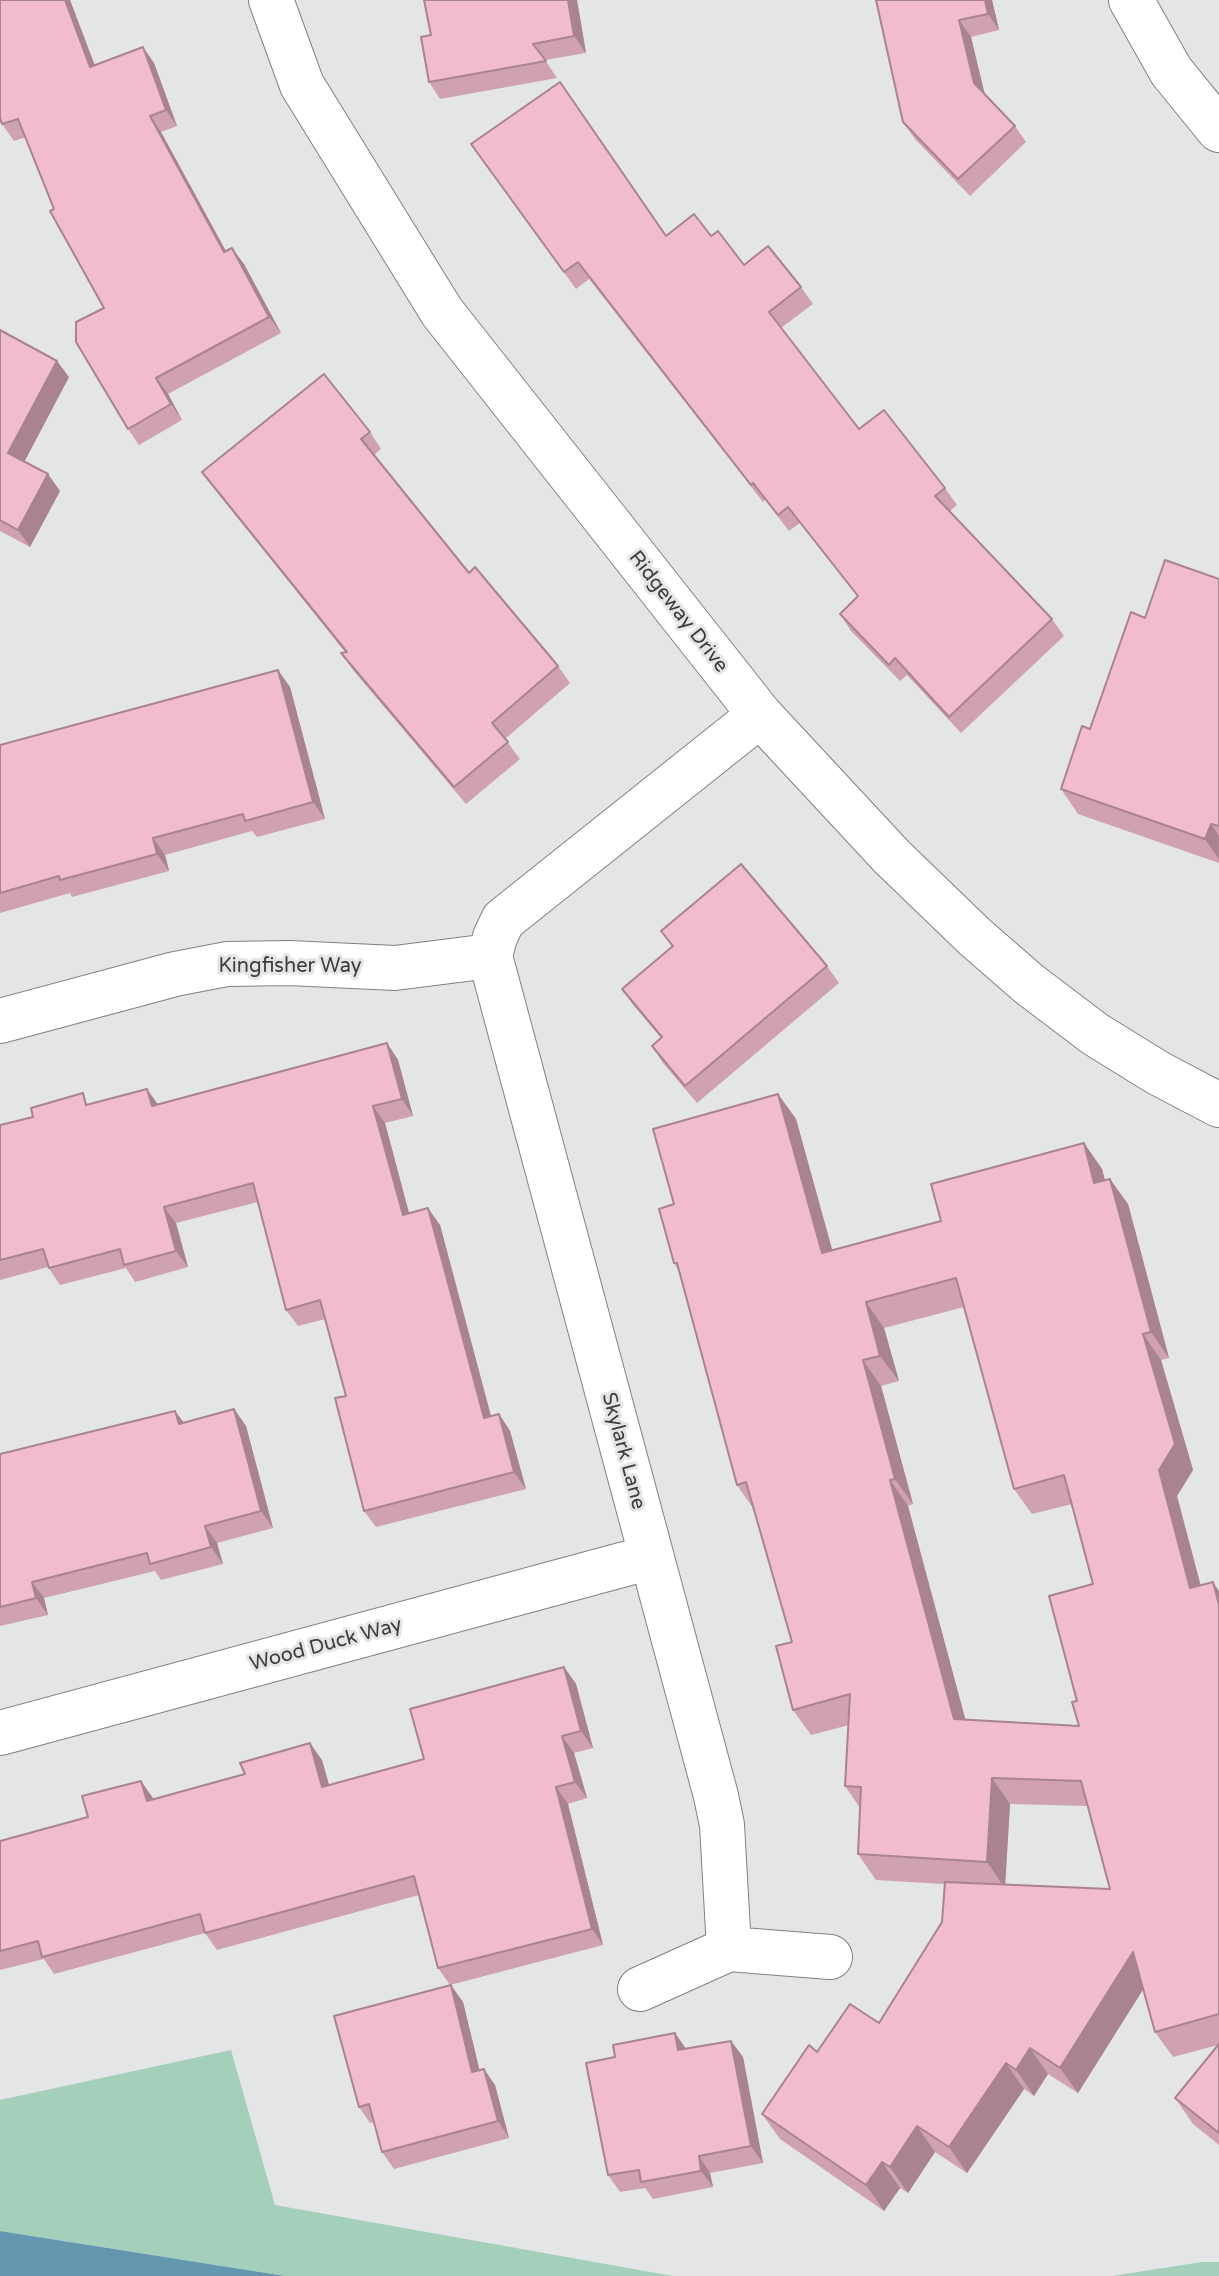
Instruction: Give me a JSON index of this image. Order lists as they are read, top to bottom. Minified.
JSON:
{"streets":{"street":["Ridgeway Drive","Kingfisher Way","Skylark Lane","Wood Duck Way"]},"crossings":[["Kingfisher Way","Skylark Lane"],["Skylark Lane","Wood Duck Way"]]}
